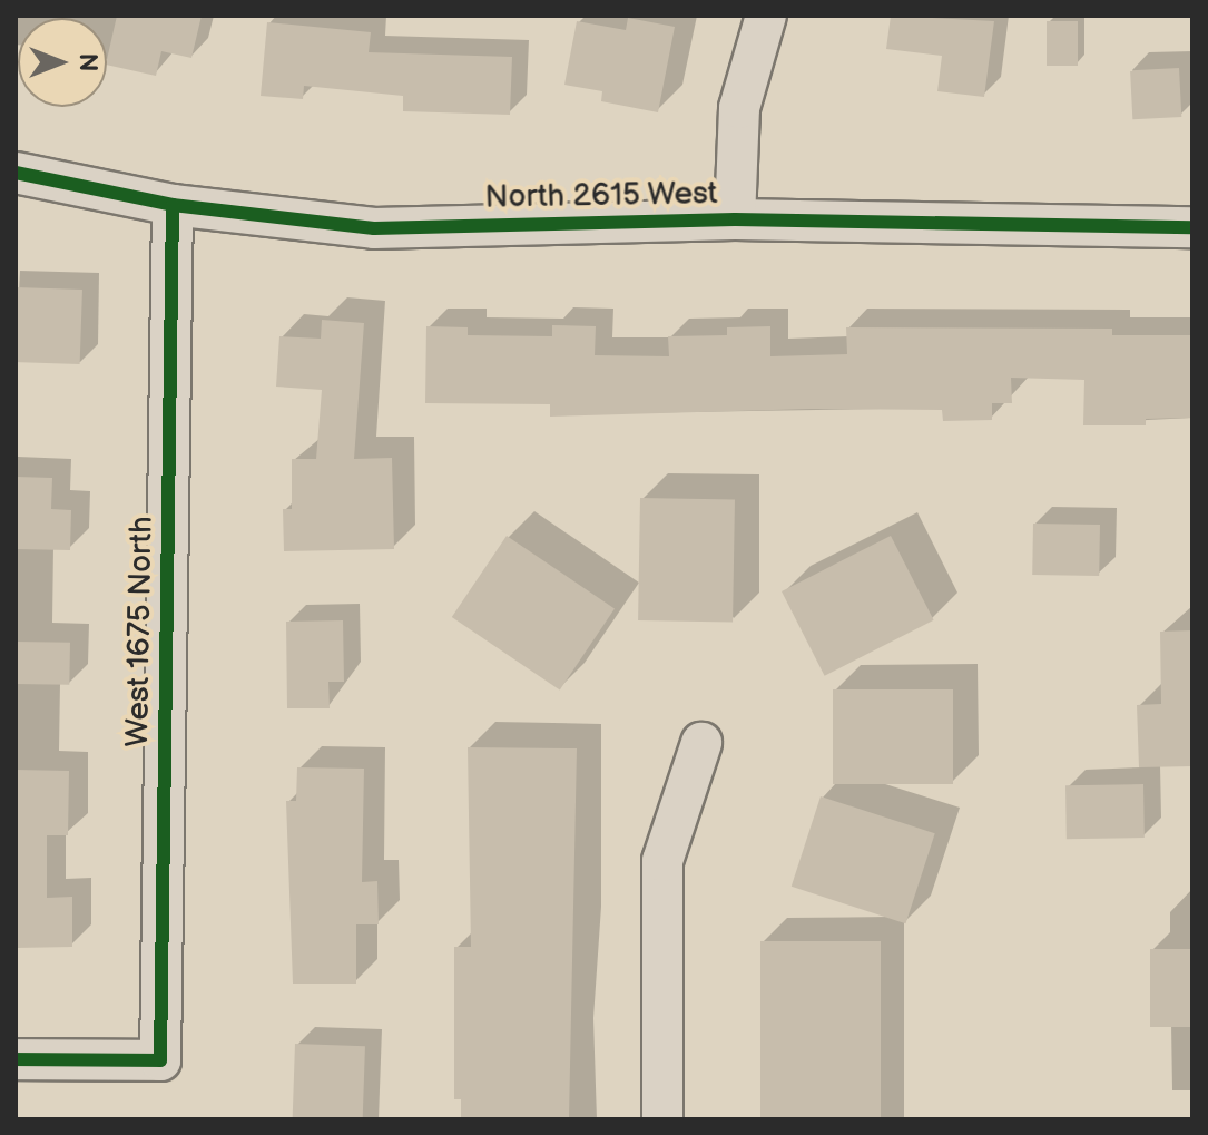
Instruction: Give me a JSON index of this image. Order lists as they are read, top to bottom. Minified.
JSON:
{"streets":{"street":["North 2615 West","West 1675 North"]},"crossings":[["North 2615 West","West 1675 North"]],"north":"right"}
